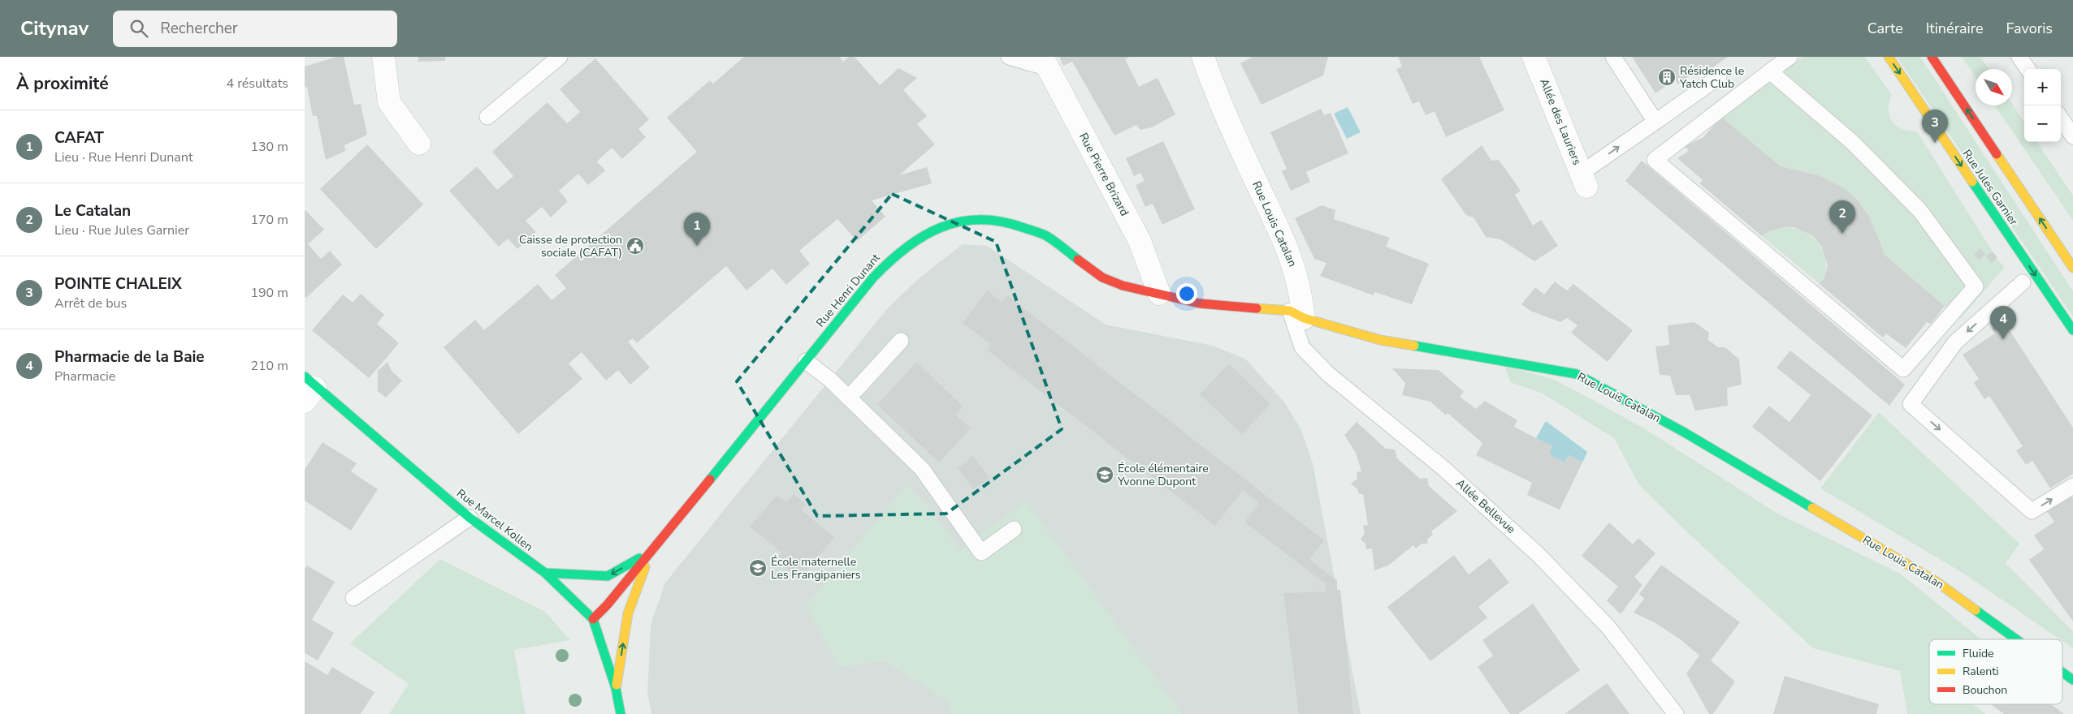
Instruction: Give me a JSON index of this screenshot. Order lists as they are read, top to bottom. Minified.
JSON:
{"streets":{"street":["Allée des Lauriers","Rue Pierre Brizard","Rue Jules Garnier","Rue Louis Catalan","Rue Henri Dunant","Rue Marcel Kollen"],"lane":["Allée Bellevue"]},"crossings":[["Rue Pierre Brizard","Rue Henri Dunant"],["Rue Louis Catalan","Rue Henri Dunant"],["Rue Louis Catalan","Allée Bellevue"],["Rue Henri Dunant","Allée Bellevue"],["Rue Henri Dunant","Rue Marcel Kollen"]],"places":{"building":["Résidence le Yatch Club"],"public building":["Caisse de protection sociale (CAFAT)"],"school or university":["École élémentaire Yvonne Dupont","École maternelle Les Frangipaniers"]},"legend":["Fluide","Ralenti","Bouchon"],"north":"bottom right","page":{"header":"Citynav","search":"Rechercher","nav":["Carte","Itinéraire","Favoris"],"heading":["À proximité","4 résultats"],"map_buttons":["+","−"],"list":[{"mark":"1","name":"CAFAT","note":"Lieu · Rue Henri Dunant","value":"130 m"},{"mark":"2","name":"Le Catalan","note":"Lieu · Rue Jules Garnier","value":"170 m"},{"mark":"3","name":"POINTE CHALEIX","note":"Arrêt de bus","value":"190 m"},{"mark":"4","name":"Pharmacie de la Baie","note":"Pharmacie","value":"210 m"}],"pins":["3","2","1","4"]}}
